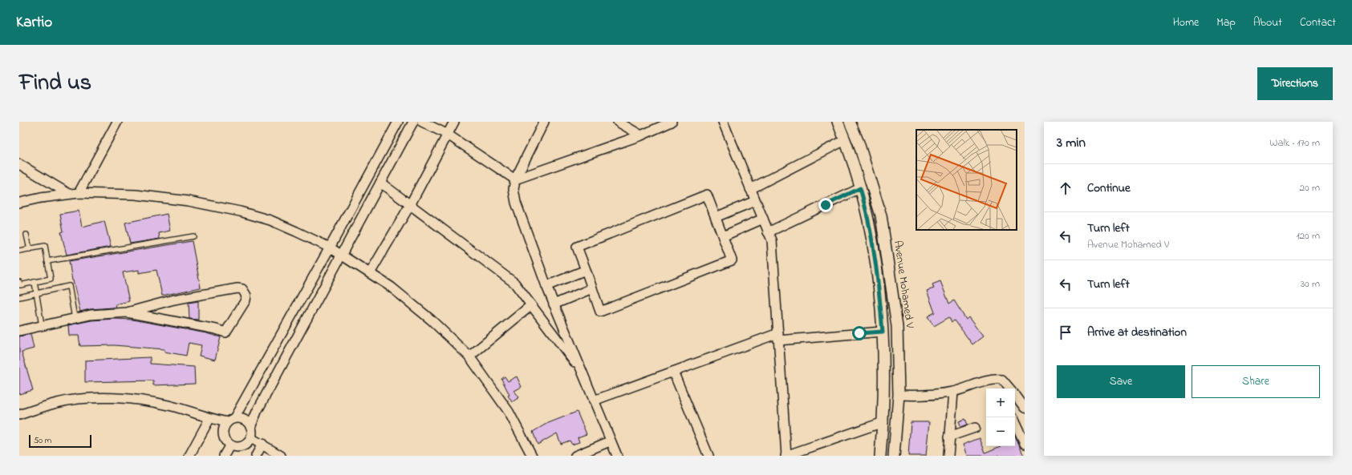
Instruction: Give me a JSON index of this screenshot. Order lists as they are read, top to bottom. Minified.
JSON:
{"streets":{"street":["Avenue Mohamed V"]},"scale_bar":"50 m","page":{"header":"Kartio","nav":["Home","Map","About","Contact"],"title":"Find us","buttons":["Directions",["Save","Share"]],"heading":["3 min","Walk · 170 m"],"list":[["Continue","20 m"],["Turn left","Avenue Mohamed V","120 m"],["Turn left","30 m"],"Arrive at destination"],"map_buttons":["+","−"],"scale":"50 m"}}
